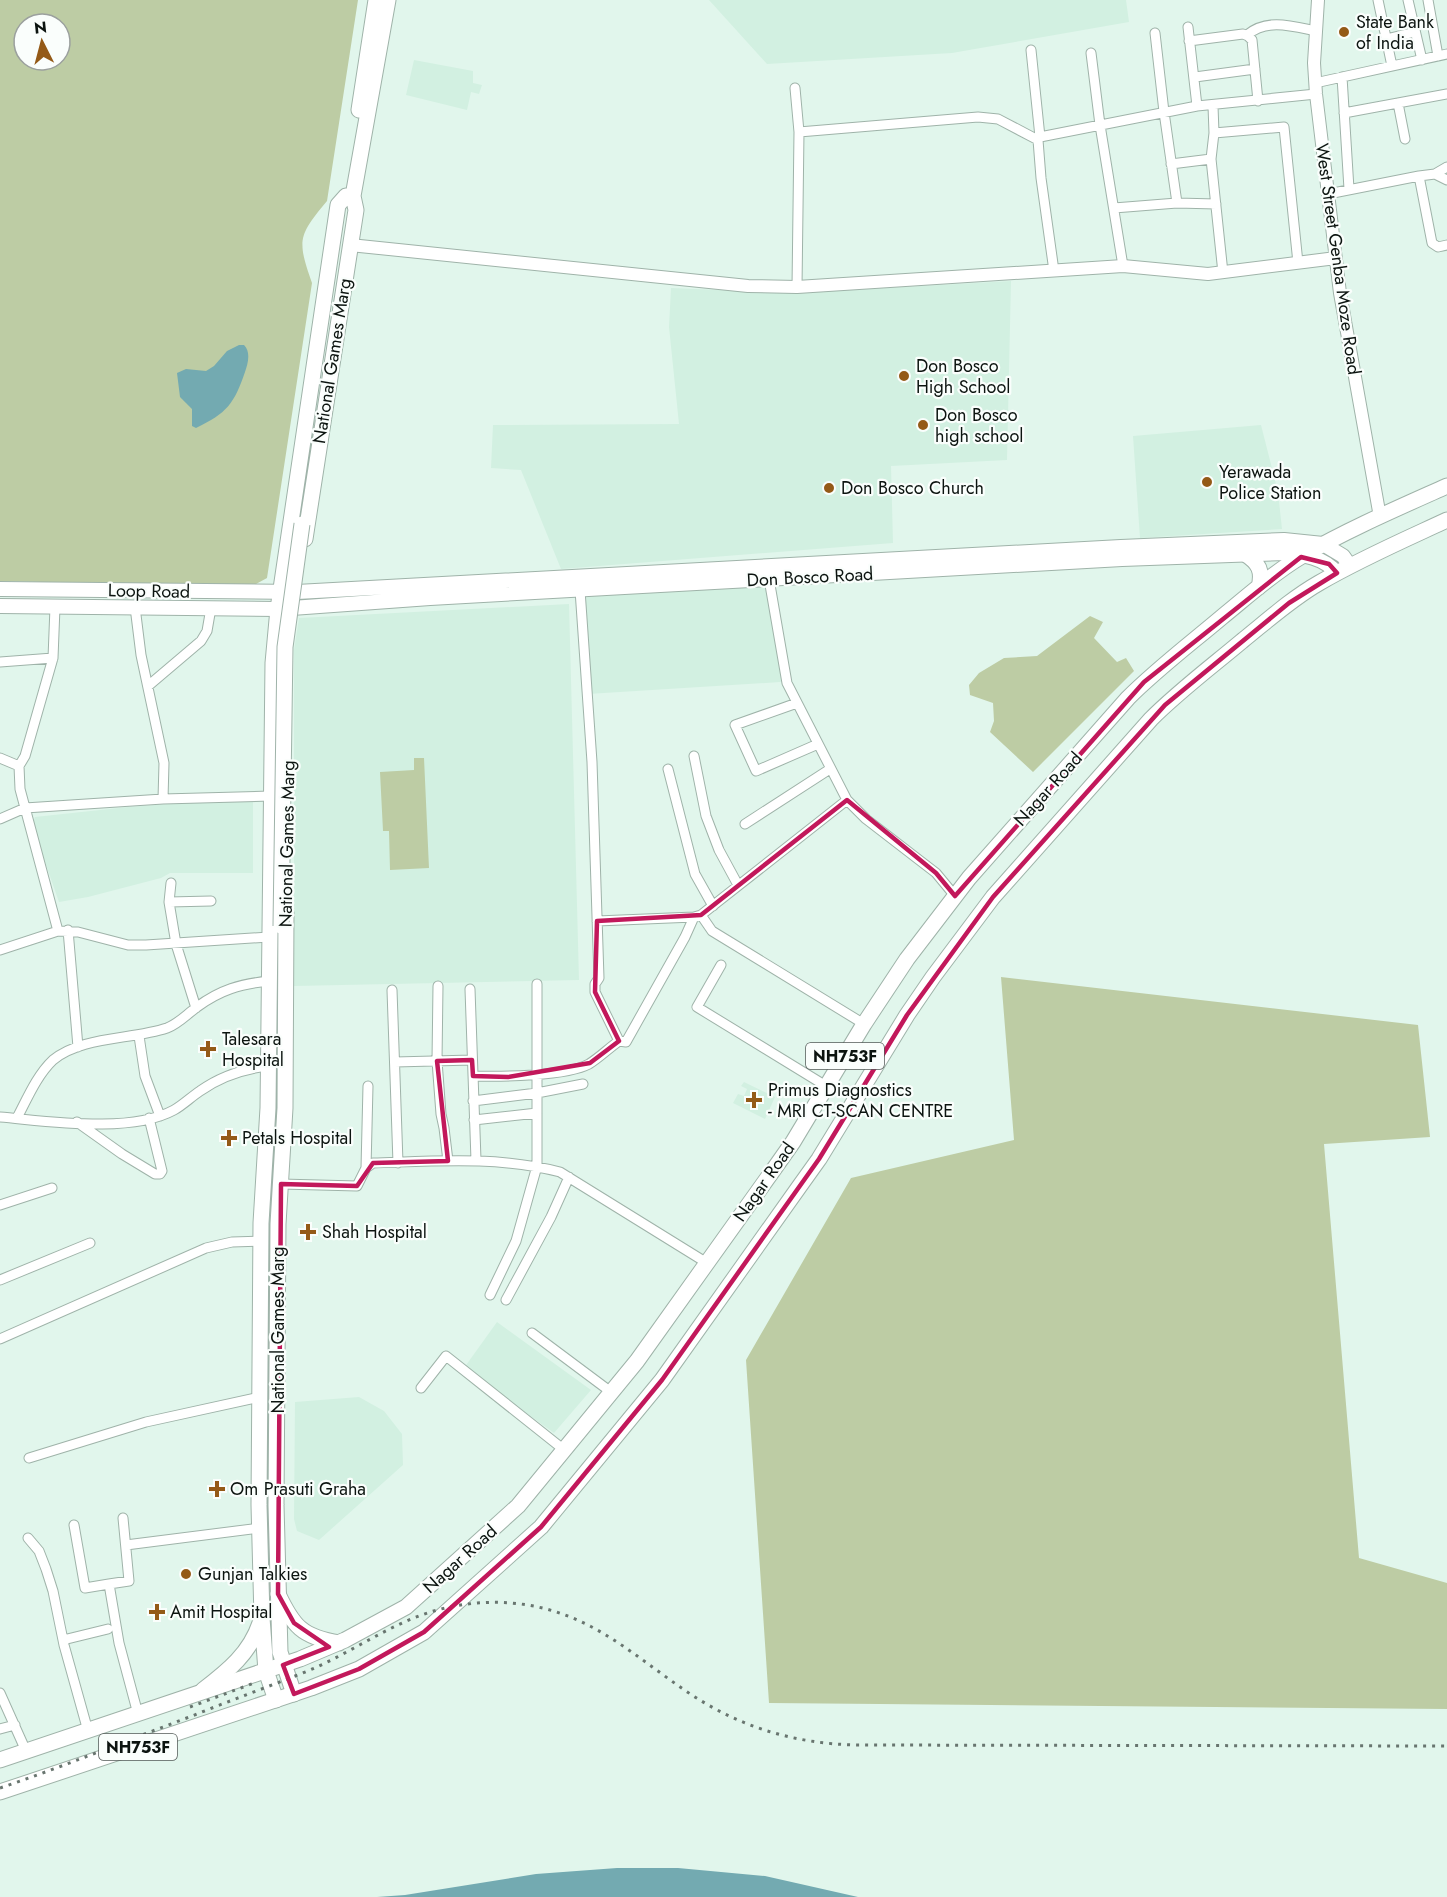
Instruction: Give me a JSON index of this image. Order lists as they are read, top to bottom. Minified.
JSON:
{"streets":{"main road":["National Games Marg","Don Bosco Road","Loop Road","Nagar Road","NH753F"],"street":["West Street Genba Moze Road"]},"crossings":[["West Street Genba Moze Road","Nagar Road"],["National Games Marg","Don Bosco Road"],["National Games Marg","Loop Road"],["National Games Marg","Nagar Road"],["Don Bosco Road","Loop Road"],["Don Bosco Road","Nagar Road"]],"places":{"other":["State Bank of India","Don Bosco High School","Don Bosco high school","Yerawada Police Station","Don Bosco Church","Gunjan Talkies"],"health":["Talesara Hospital","Primus Diagnostics - MRI CT-SCAN CENTRE","Petals Hospital","Shah Hospital","Om Prasuti Graha","Amit Hospital"]},"north":"top"}
